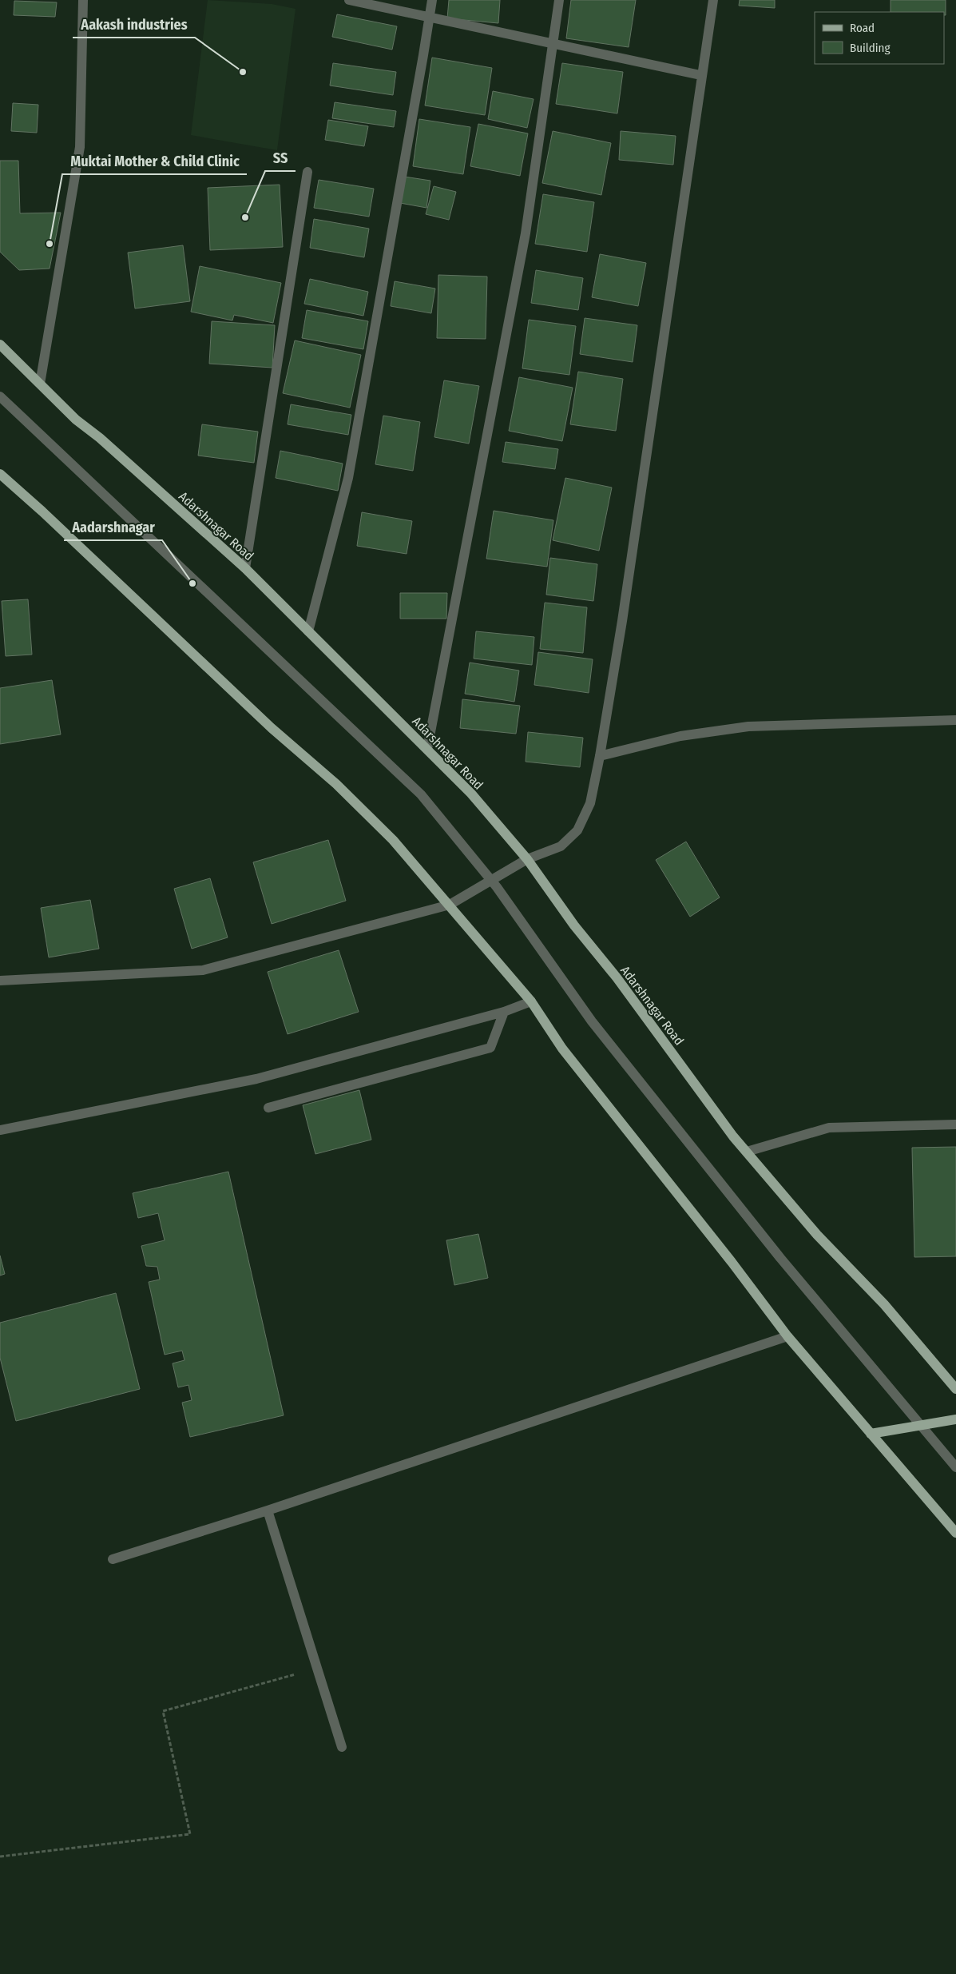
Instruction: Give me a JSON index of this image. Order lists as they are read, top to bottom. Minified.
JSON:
{"streets":{"main road":["Adarshnagar Road"]},"places":["Aakash industries","SS","Muktai Mother & Child Clinic","Aadarshnagar"],"legend":["Road","Building"]}
